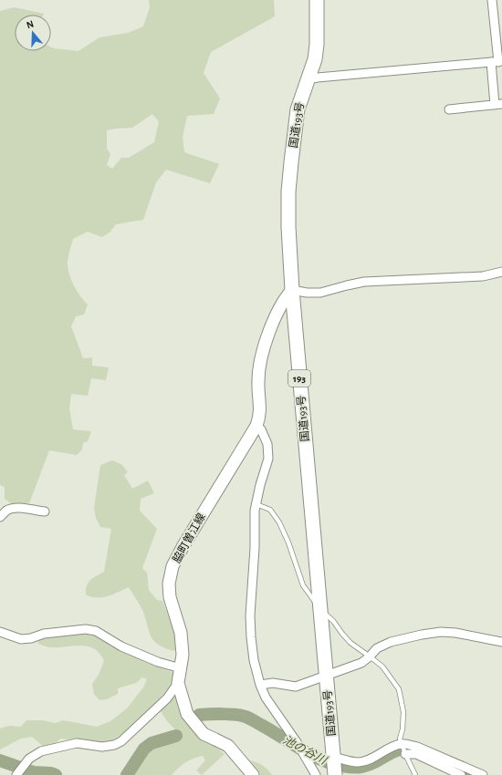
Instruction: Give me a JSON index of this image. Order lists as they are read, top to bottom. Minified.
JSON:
{"streets":{"highway":["国道193号","193"],"main road":["脇町曽江線"]},"crossings":[["国道193号","脇町曽江線"]],"water":["池の谷川"],"north":"top"}
